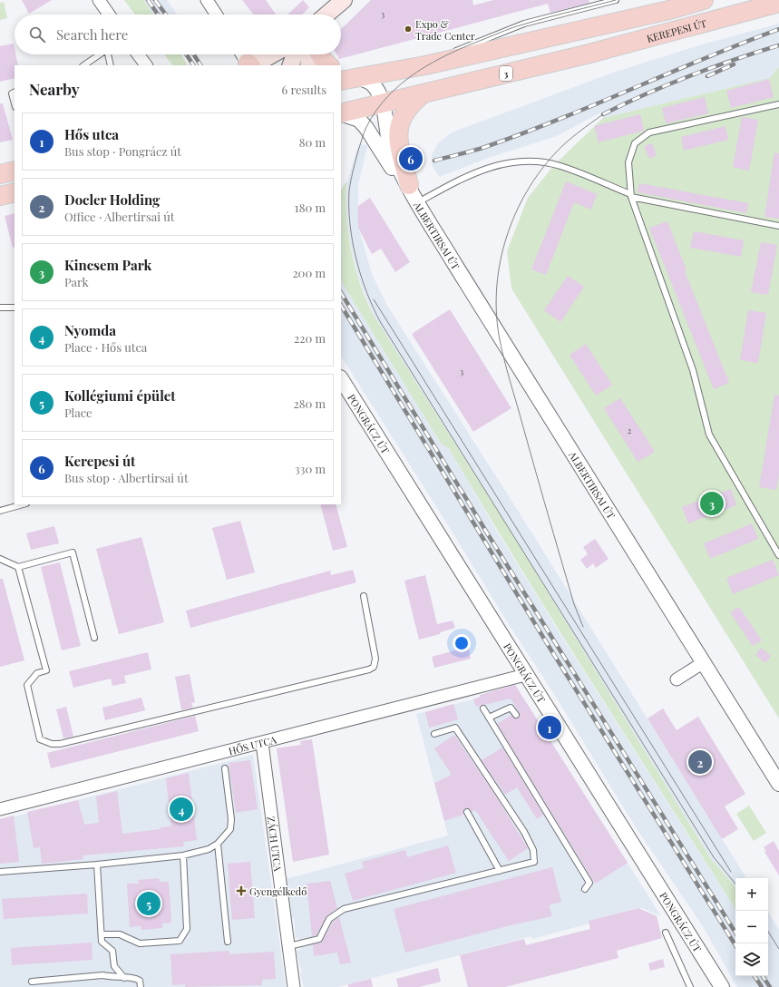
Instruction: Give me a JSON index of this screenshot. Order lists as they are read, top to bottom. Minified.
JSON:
{"streets":{"main road":["KEREPESI ÚT","3"],"street":["ALBERTIRSAI ÚT","PONGRÁCZ ÚT","HŐS UTCA","ZÁCH UTCA"]},"crossings":[["KEREPESI ÚT","ALBERTIRSAI ÚT"],["PONGRÁCZ ÚT","HŐS UTCA"],["HŐS UTCA","ZÁCH UTCA"]],"places":{"other":["Expo & Trade Center"],"health":["Gyengélkedő"]},"house_numbers":["3","3","2"],"page":{"search":"Search here","heading":["Nearby","6 results"],"list":[{"mark":"1","name":"Hős utca","note":"Bus stop · Pongrácz út","value":"80 m"},{"mark":"2","name":"Docler Holding","note":"Office · Albertirsai út","value":"180 m"},{"mark":"3","name":"Kincsem Park","note":"Park","value":"200 m"},{"mark":"4","name":"Nyomda","note":"Place · Hős utca","value":"220 m"},{"mark":"5","name":"Kollégiumi épület","note":"Place","value":"280 m"},{"mark":"6","name":"Kerepesi út","note":"Bus stop · Albertirsai út","value":"330 m"}],"pins":["6","3","1","2","4","5"],"map_buttons":["+","−"]}}
